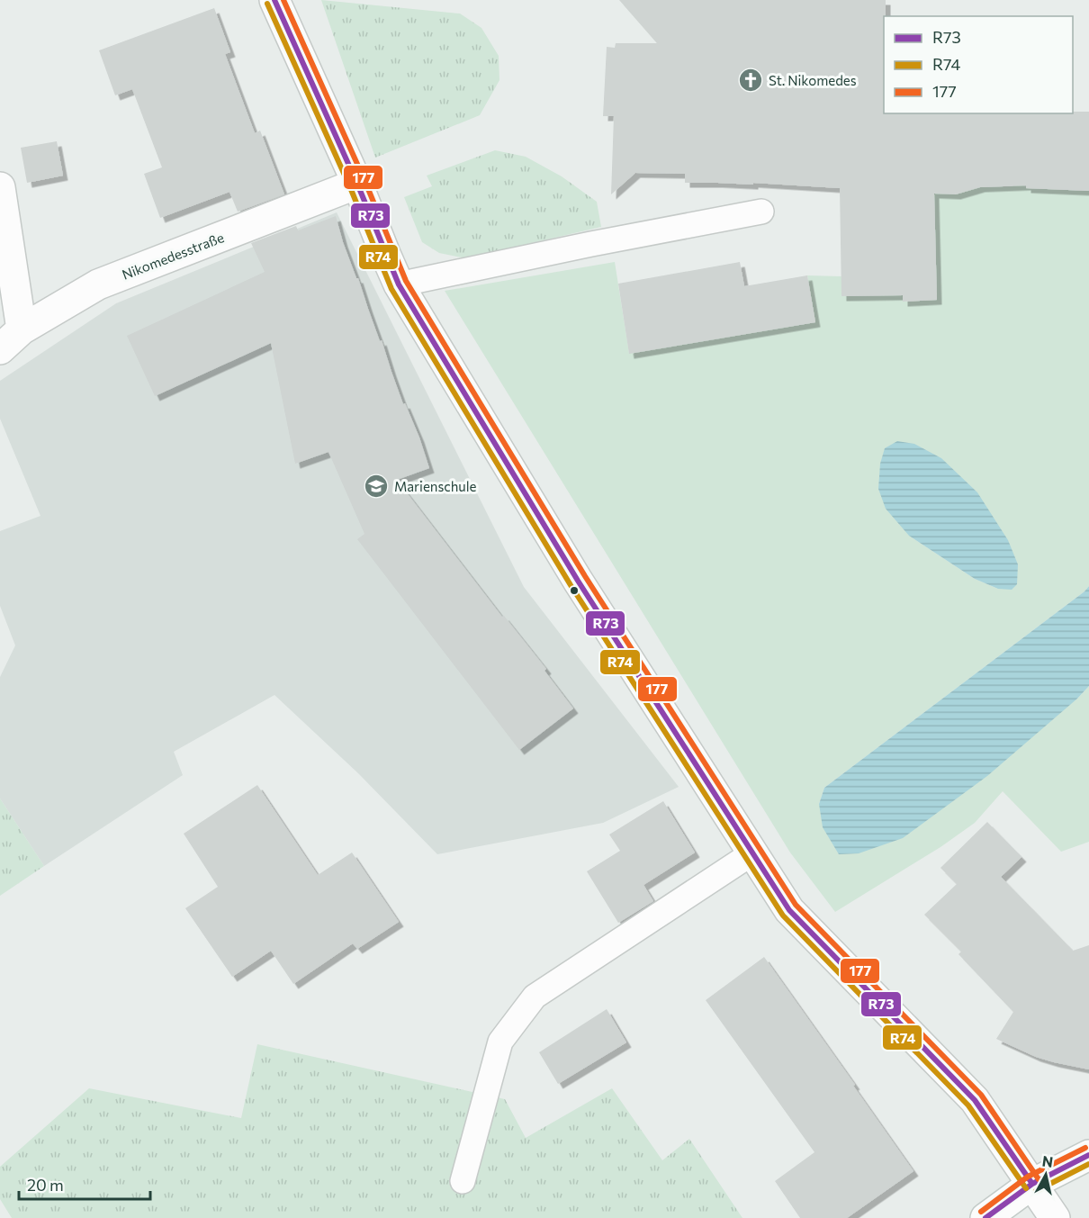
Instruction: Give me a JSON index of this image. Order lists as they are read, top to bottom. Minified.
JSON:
{"streets":{"street":["Nikomedesstraße"]},"places":{"church":["St. Nikomedes"],"school or university":["Marienschule"]},"lines":["transit line R73","transit line 177","transit line R74"],"legend":["R73","R74","177"],"scale_bar":"20 m","north":"top"}
